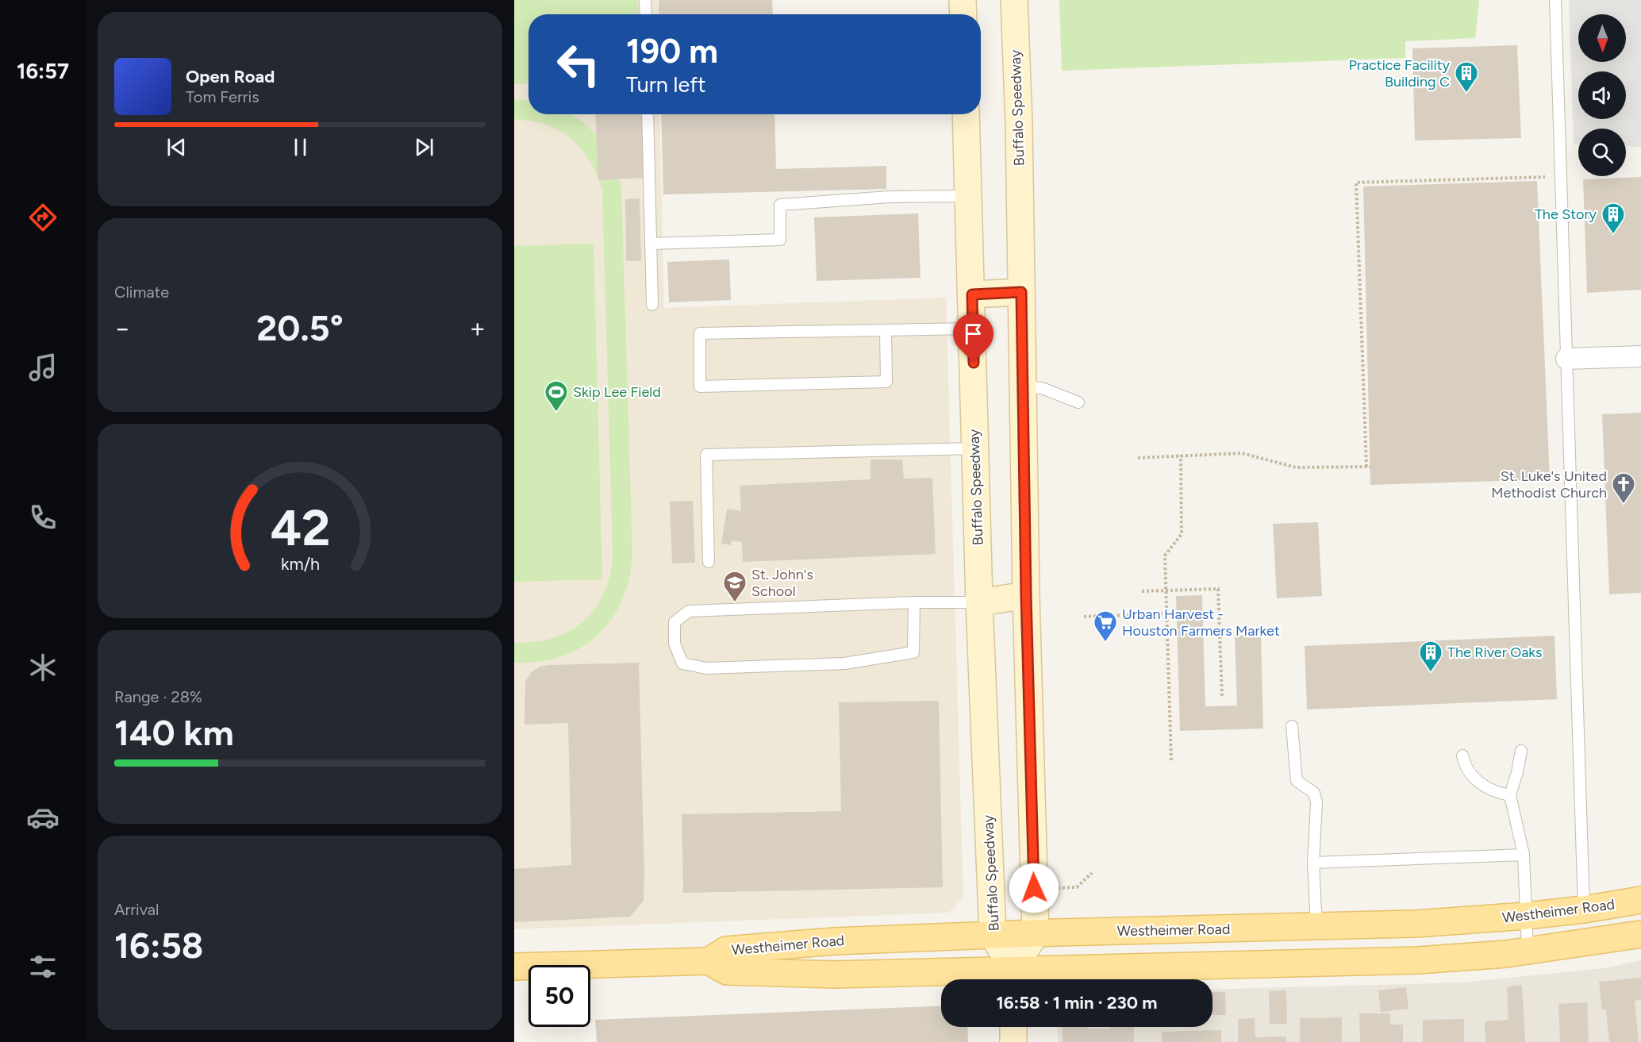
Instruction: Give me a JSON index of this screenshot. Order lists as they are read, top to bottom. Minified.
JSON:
{"streets":{"main road":["Buffalo Speedway","Westheimer Road"]},"crossings":[["Buffalo Speedway","Westheimer Road"]],"places":{"building":["Practice Facility Building C","The Story","The River Oaks"],"sports":["Skip Lee Field"],"church":["St. Luke's United Methodist Church"],"school or university":["St. John's School"],"supermarket":["Urban Harvest - Houston Farmers Market"]},"north":"bottom","page":{"tabs":"16:57","turn":["190 m","Turn left"],"song":["Open Road","Tom Ferris"],"tile":["Climate",["Range · 28%","140 km"],["Arrival","16:58"]],"heat":["−","20.5°","+"],"limit":"50","trip":"16:58 · 1 min · 230 m","gauge":["42","km/h"]}}
